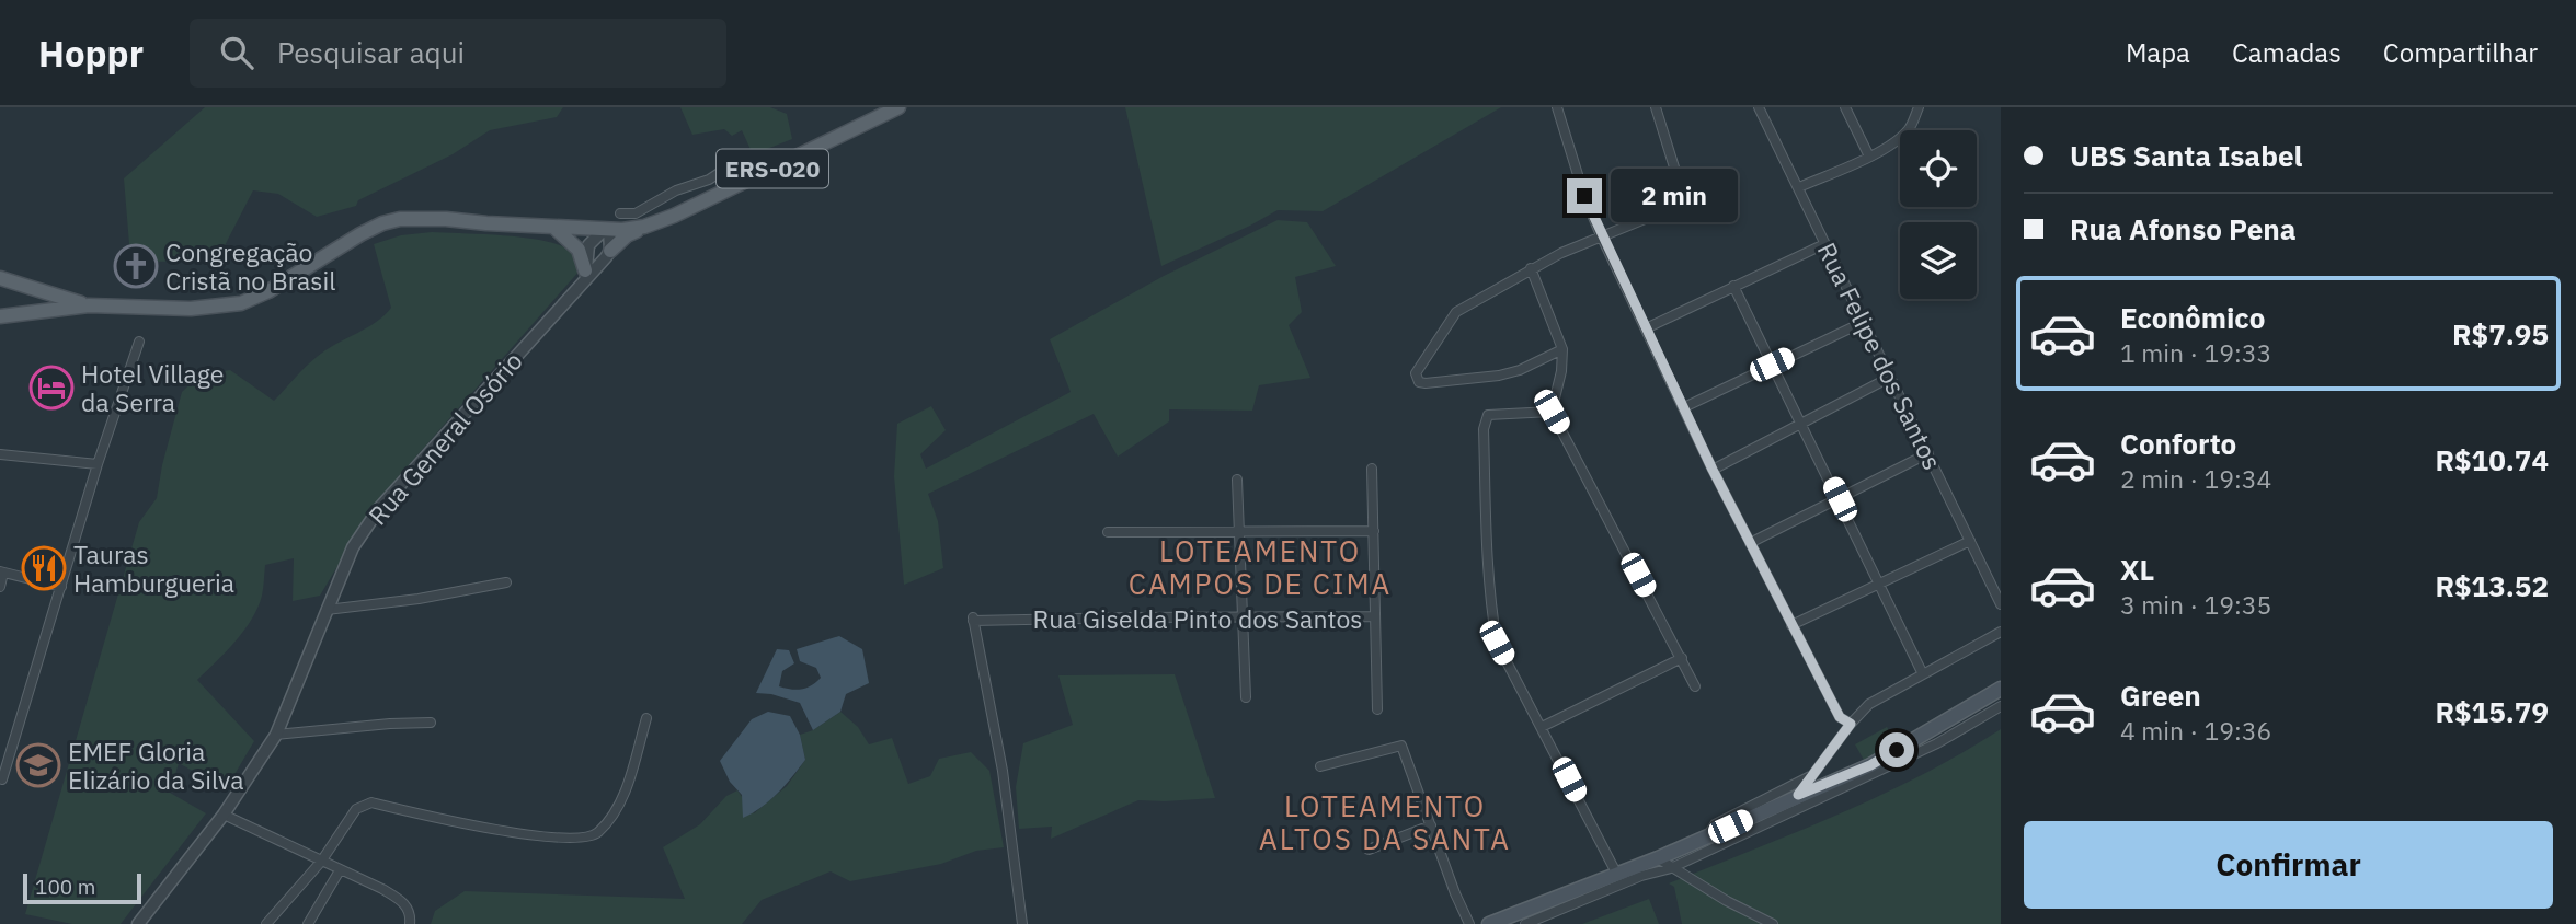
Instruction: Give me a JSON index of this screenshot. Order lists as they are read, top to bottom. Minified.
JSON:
{"streets":{"main road":["ERS-020"],"street":["Rua Felipe dos Santos","Rua General Osório","Rua Giselda Pinto dos Santos"]},"crossings":[["ERS-020","Rua General Osório"]],"districts":["LOTEAMENTO CAMPOS DE CIMA","LOTEAMENTO ALTOS DA SANTA"],"places":{"church":["Congregação Cristã no Brasil"],"hotel":["Hotel Village da Serra"],"restaurant":["Tauras Hamburgueria"],"school or university":["EMEF Gloria Elizário da Silva"]},"scale_bar":"100 m","page":{"header":"Hoppr","search":"Pesquisar aqui","nav":["Mapa","Camadas","Compartilhar"],"banner":["UBS Santa Isabel","Rua Afonso Pena"],"bubble":"2 min","list":[{"name":"Econômico","note":"1 min · 19:33","value":"R$7.95"},{"name":"Conforto","note":"2 min · 19:34","value":"R$10.74"},{"name":"XL","note":"3 min · 19:35","value":"R$13.52"},{"name":"Green","note":"4 min · 19:36","value":"R$15.79"}],"buttons":"Confirmar","scale":"100 m"}}
